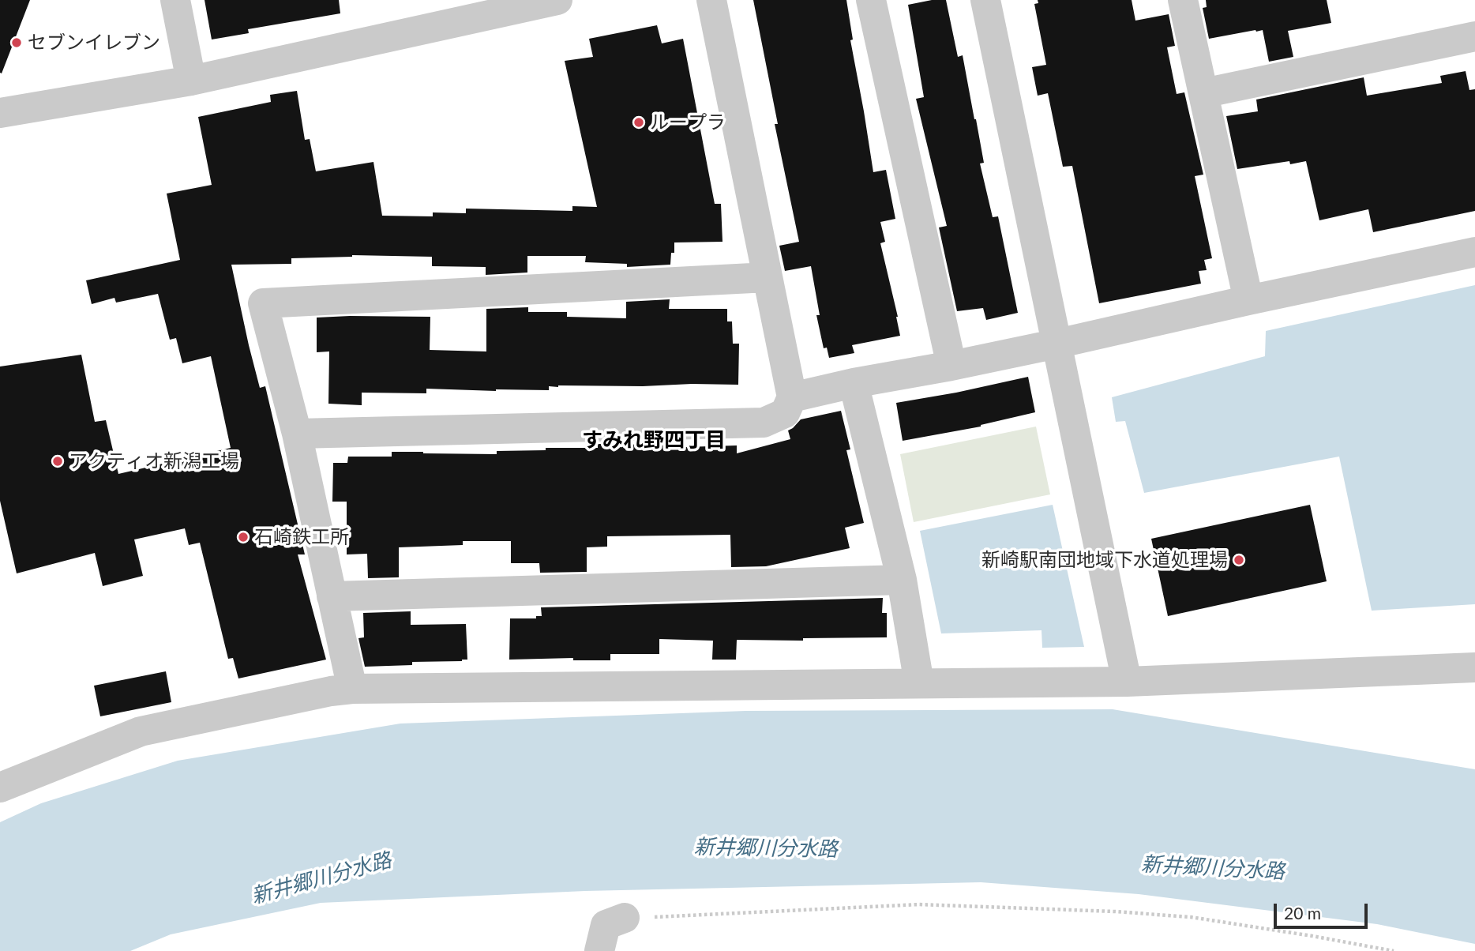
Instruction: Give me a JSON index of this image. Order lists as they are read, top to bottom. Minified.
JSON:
{"districts":["すみれ野四丁目"],"water":["新井郷川分水路"],"places":["セブンイレブン","ループラ","アクティオ新潟工場","石崎鉄工所","新崎駅南団地域下水道処理場"],"scale_bar":"20 m"}
